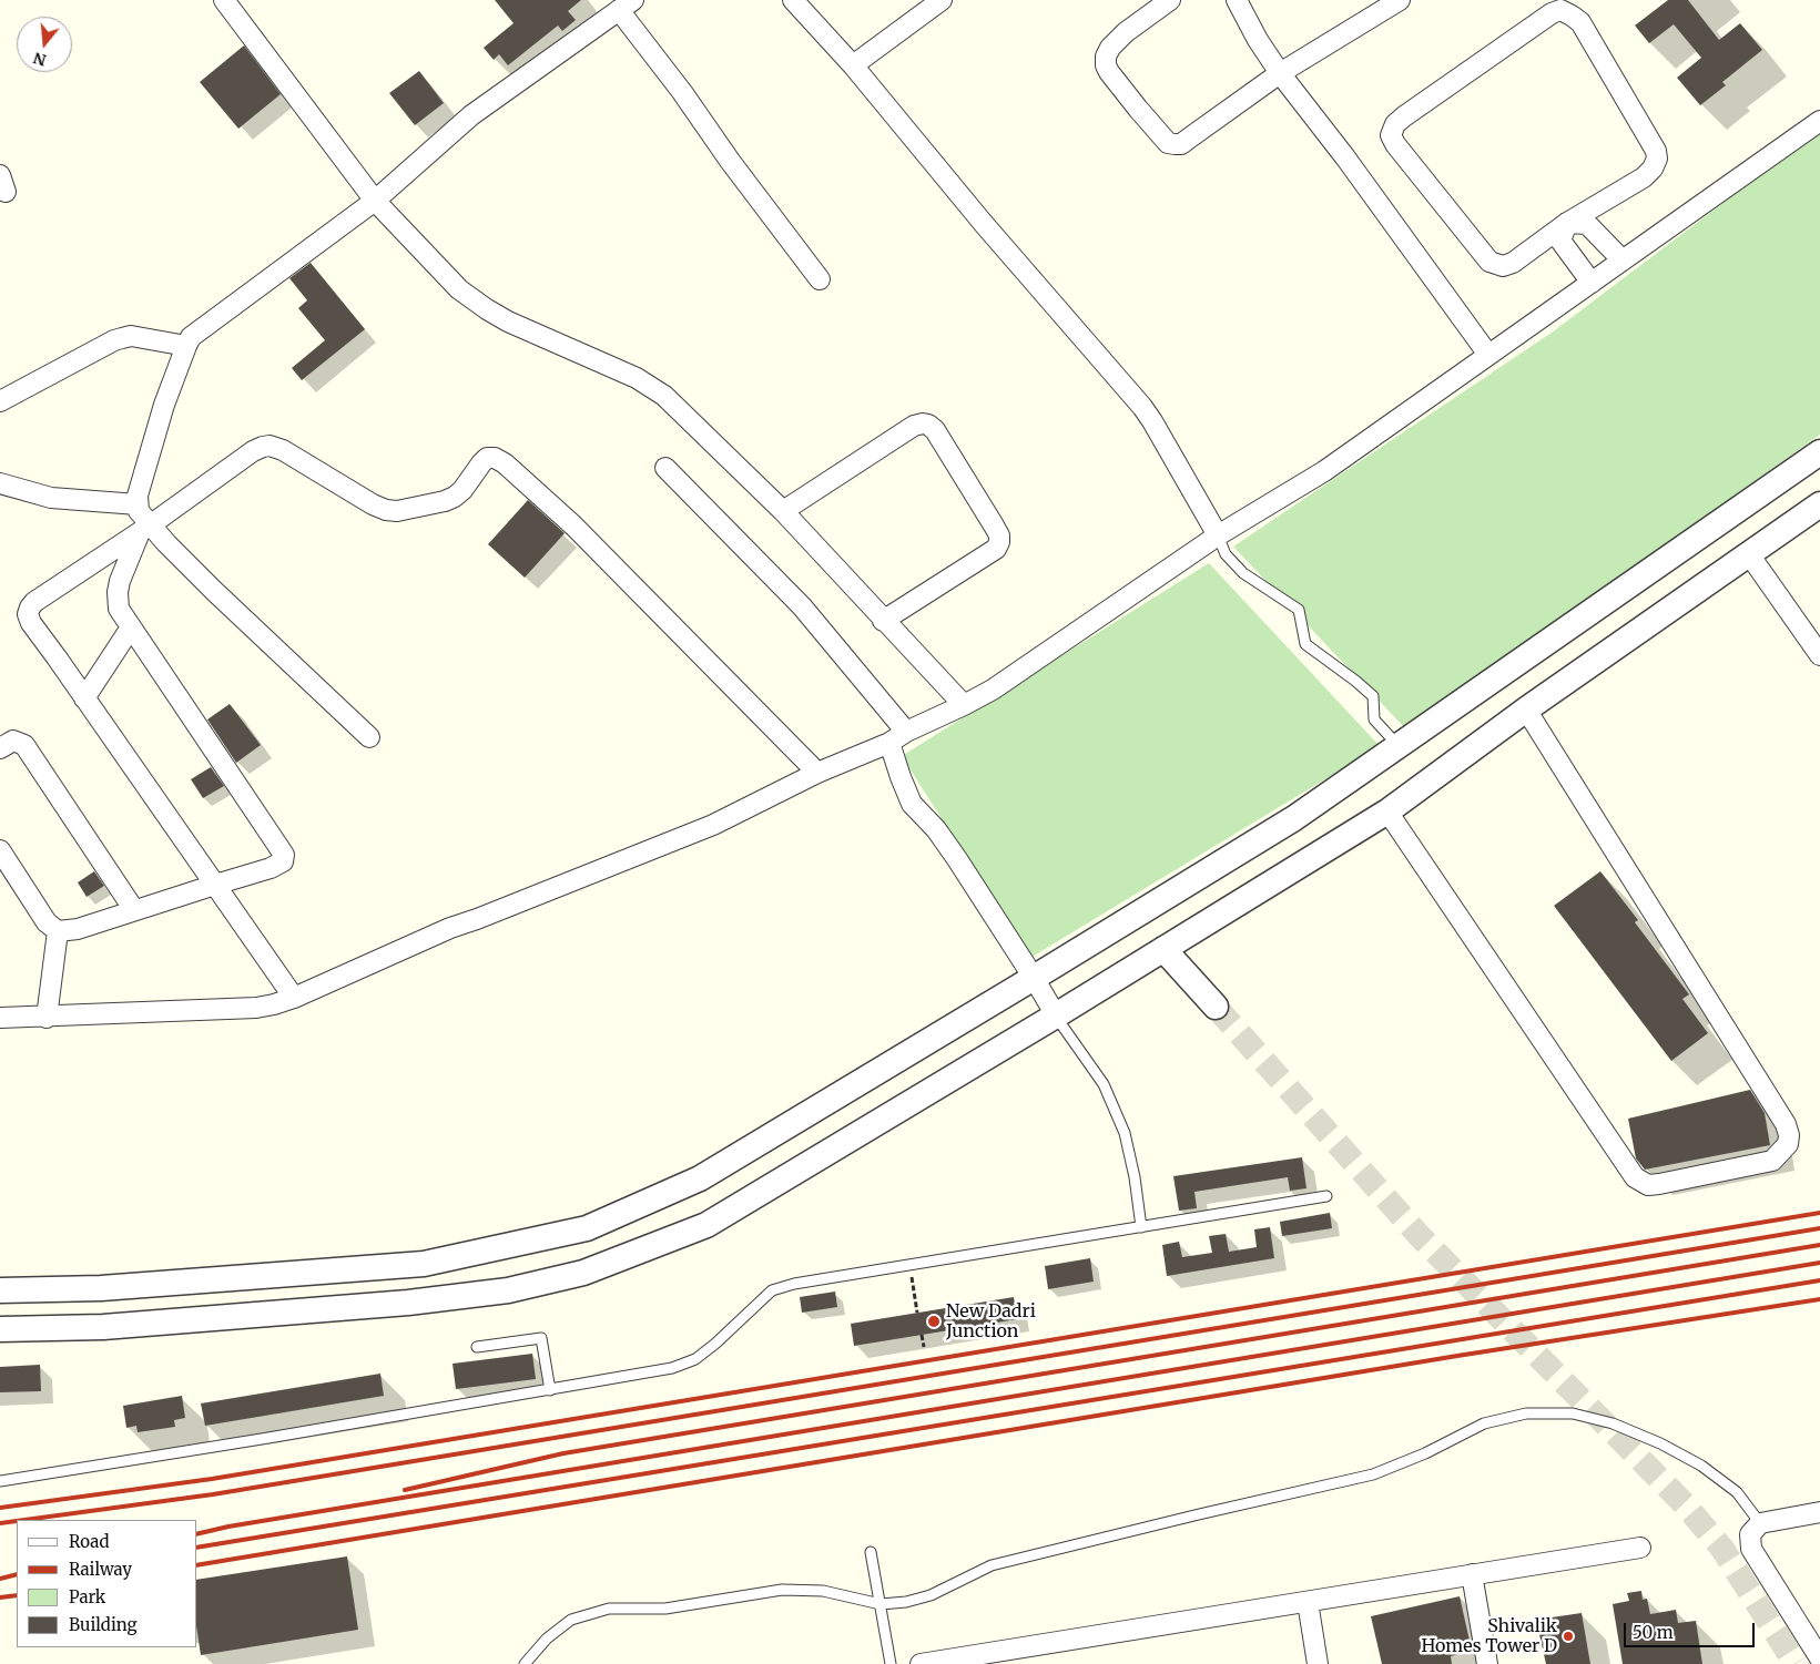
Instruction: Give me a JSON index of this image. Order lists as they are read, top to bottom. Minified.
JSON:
{"places":["New Dadri Junction","Shivalik Homes Tower D"],"legend":["Road","Railway","Park","Building"],"scale_bar":"50 m","north":"bottom"}
